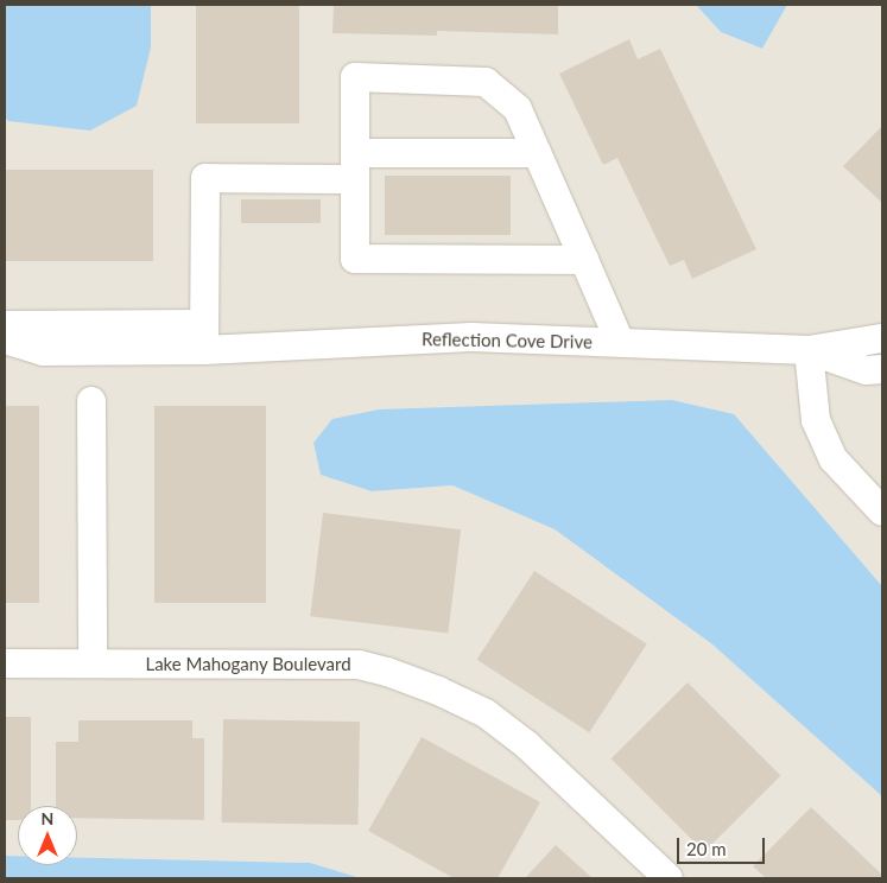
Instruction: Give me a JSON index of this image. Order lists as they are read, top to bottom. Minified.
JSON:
{"streets":{"street":["Reflection Cove Drive","Lake Mahogany Boulevard"]},"scale_bar":"20 m","north":"top"}
